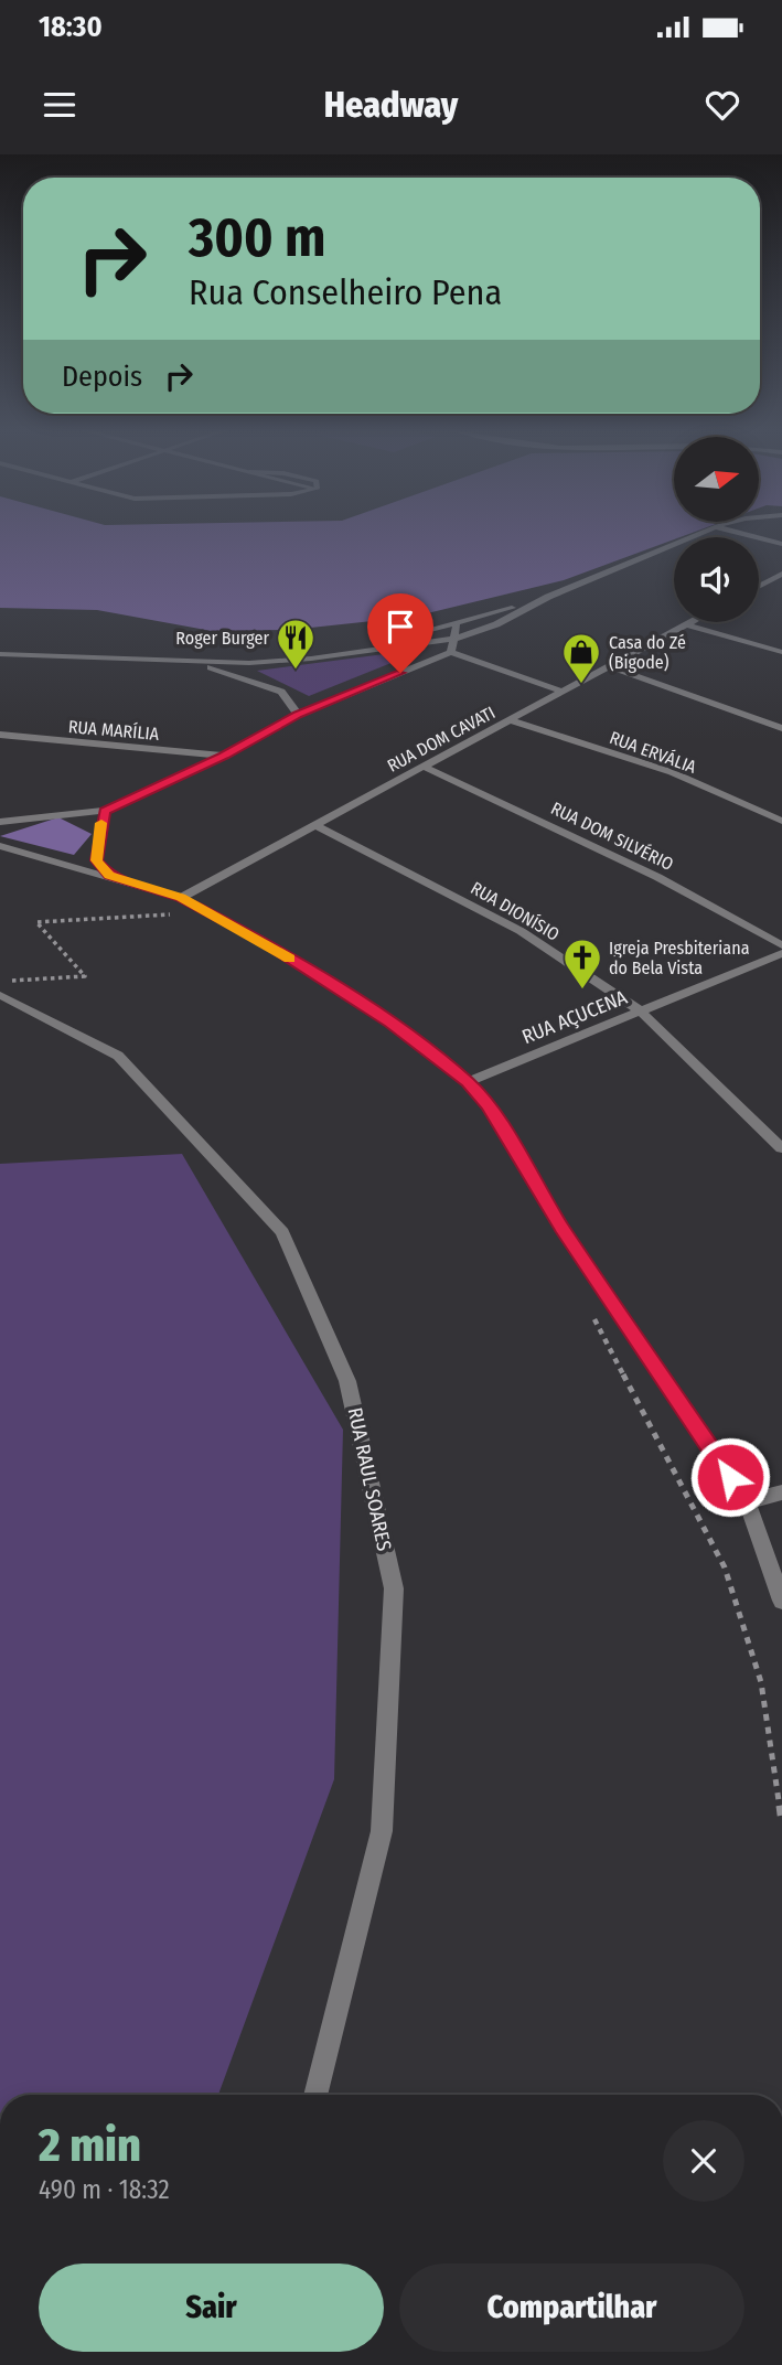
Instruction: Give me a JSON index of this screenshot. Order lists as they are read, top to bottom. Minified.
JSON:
{"streets":{"street":["RUA MARÍLIA","RUA DOM CAVATI","RUA ERVÁLIA","RUA DOM SILVÉRIO","RUA DIONÍSIO","RUA AÇUCENA","RUA RAUL SOARES"]},"crossings":[["RUA DOM CAVATI","RUA ERVÁLIA"],["RUA DOM CAVATI","RUA DOM SILVÉRIO"],["RUA DOM CAVATI","RUA DIONÍSIO"],["RUA DIONÍSIO","RUA AÇUCENA"]],"places":{"restaurant":["Roger Burger"],"shop":["Casa do Zé (Bigode)"],"church":["Igreja Presbiteriana do Bela Vista"]},"north":"right","page":{"status":"18:30","header":"Headway","turn":["300 m","Rua Conselheiro Pena"],"then":"Depois","heading":["2 min","490 m · 18:32"],"buttons":["Sair","Compartilhar"]}}
